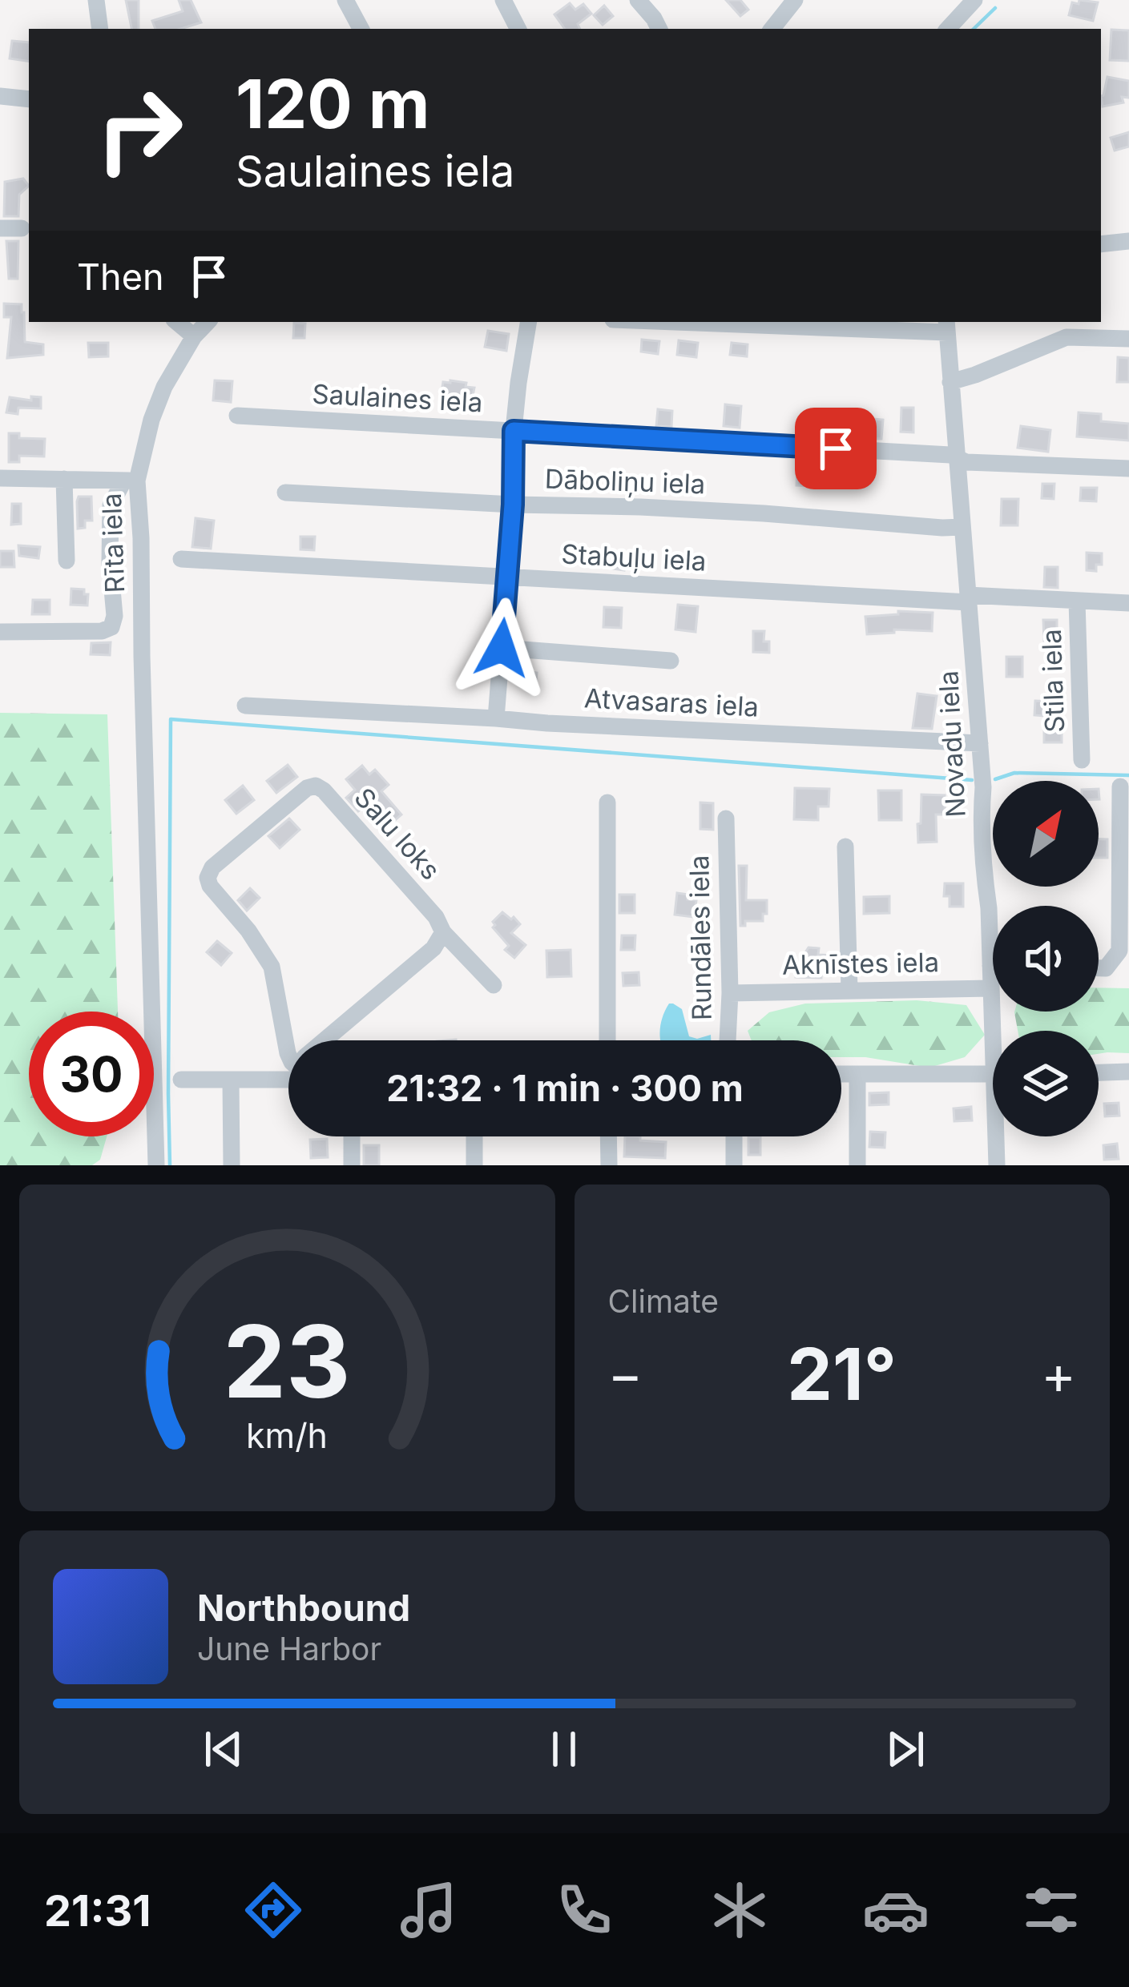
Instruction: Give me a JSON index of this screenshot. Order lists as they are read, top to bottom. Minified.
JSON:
{"streets":{"street":["Saulaines iela","Dāboliņu iela","Rīta iela","Stabuļu iela","Stila iela","Atvasaras iela","Novadu iela","Salu loks","Rundāles iela","Aknīstes iela"]},"crossings":[["Saulaines iela","Novadu iela"],["Dāboliņu iela","Novadu iela"],["Stabuļu iela","Stila iela"],["Stabuļu iela","Novadu iela"],["Atvasaras iela","Novadu iela"],["Novadu iela","Aknīstes iela"],["Rundāles iela","Aknīstes iela"]],"north":"top right","page":{"turn":["120 m","Saulaines iela"],"then":"Then","limit":"30","trip":"21:32 · 1 min · 300 m","tile":"Climate","heat":["−","21°","+"],"song":["Northbound","June Harbor"],"tabs":"21:31","gauge":["23","km/h"]}}
